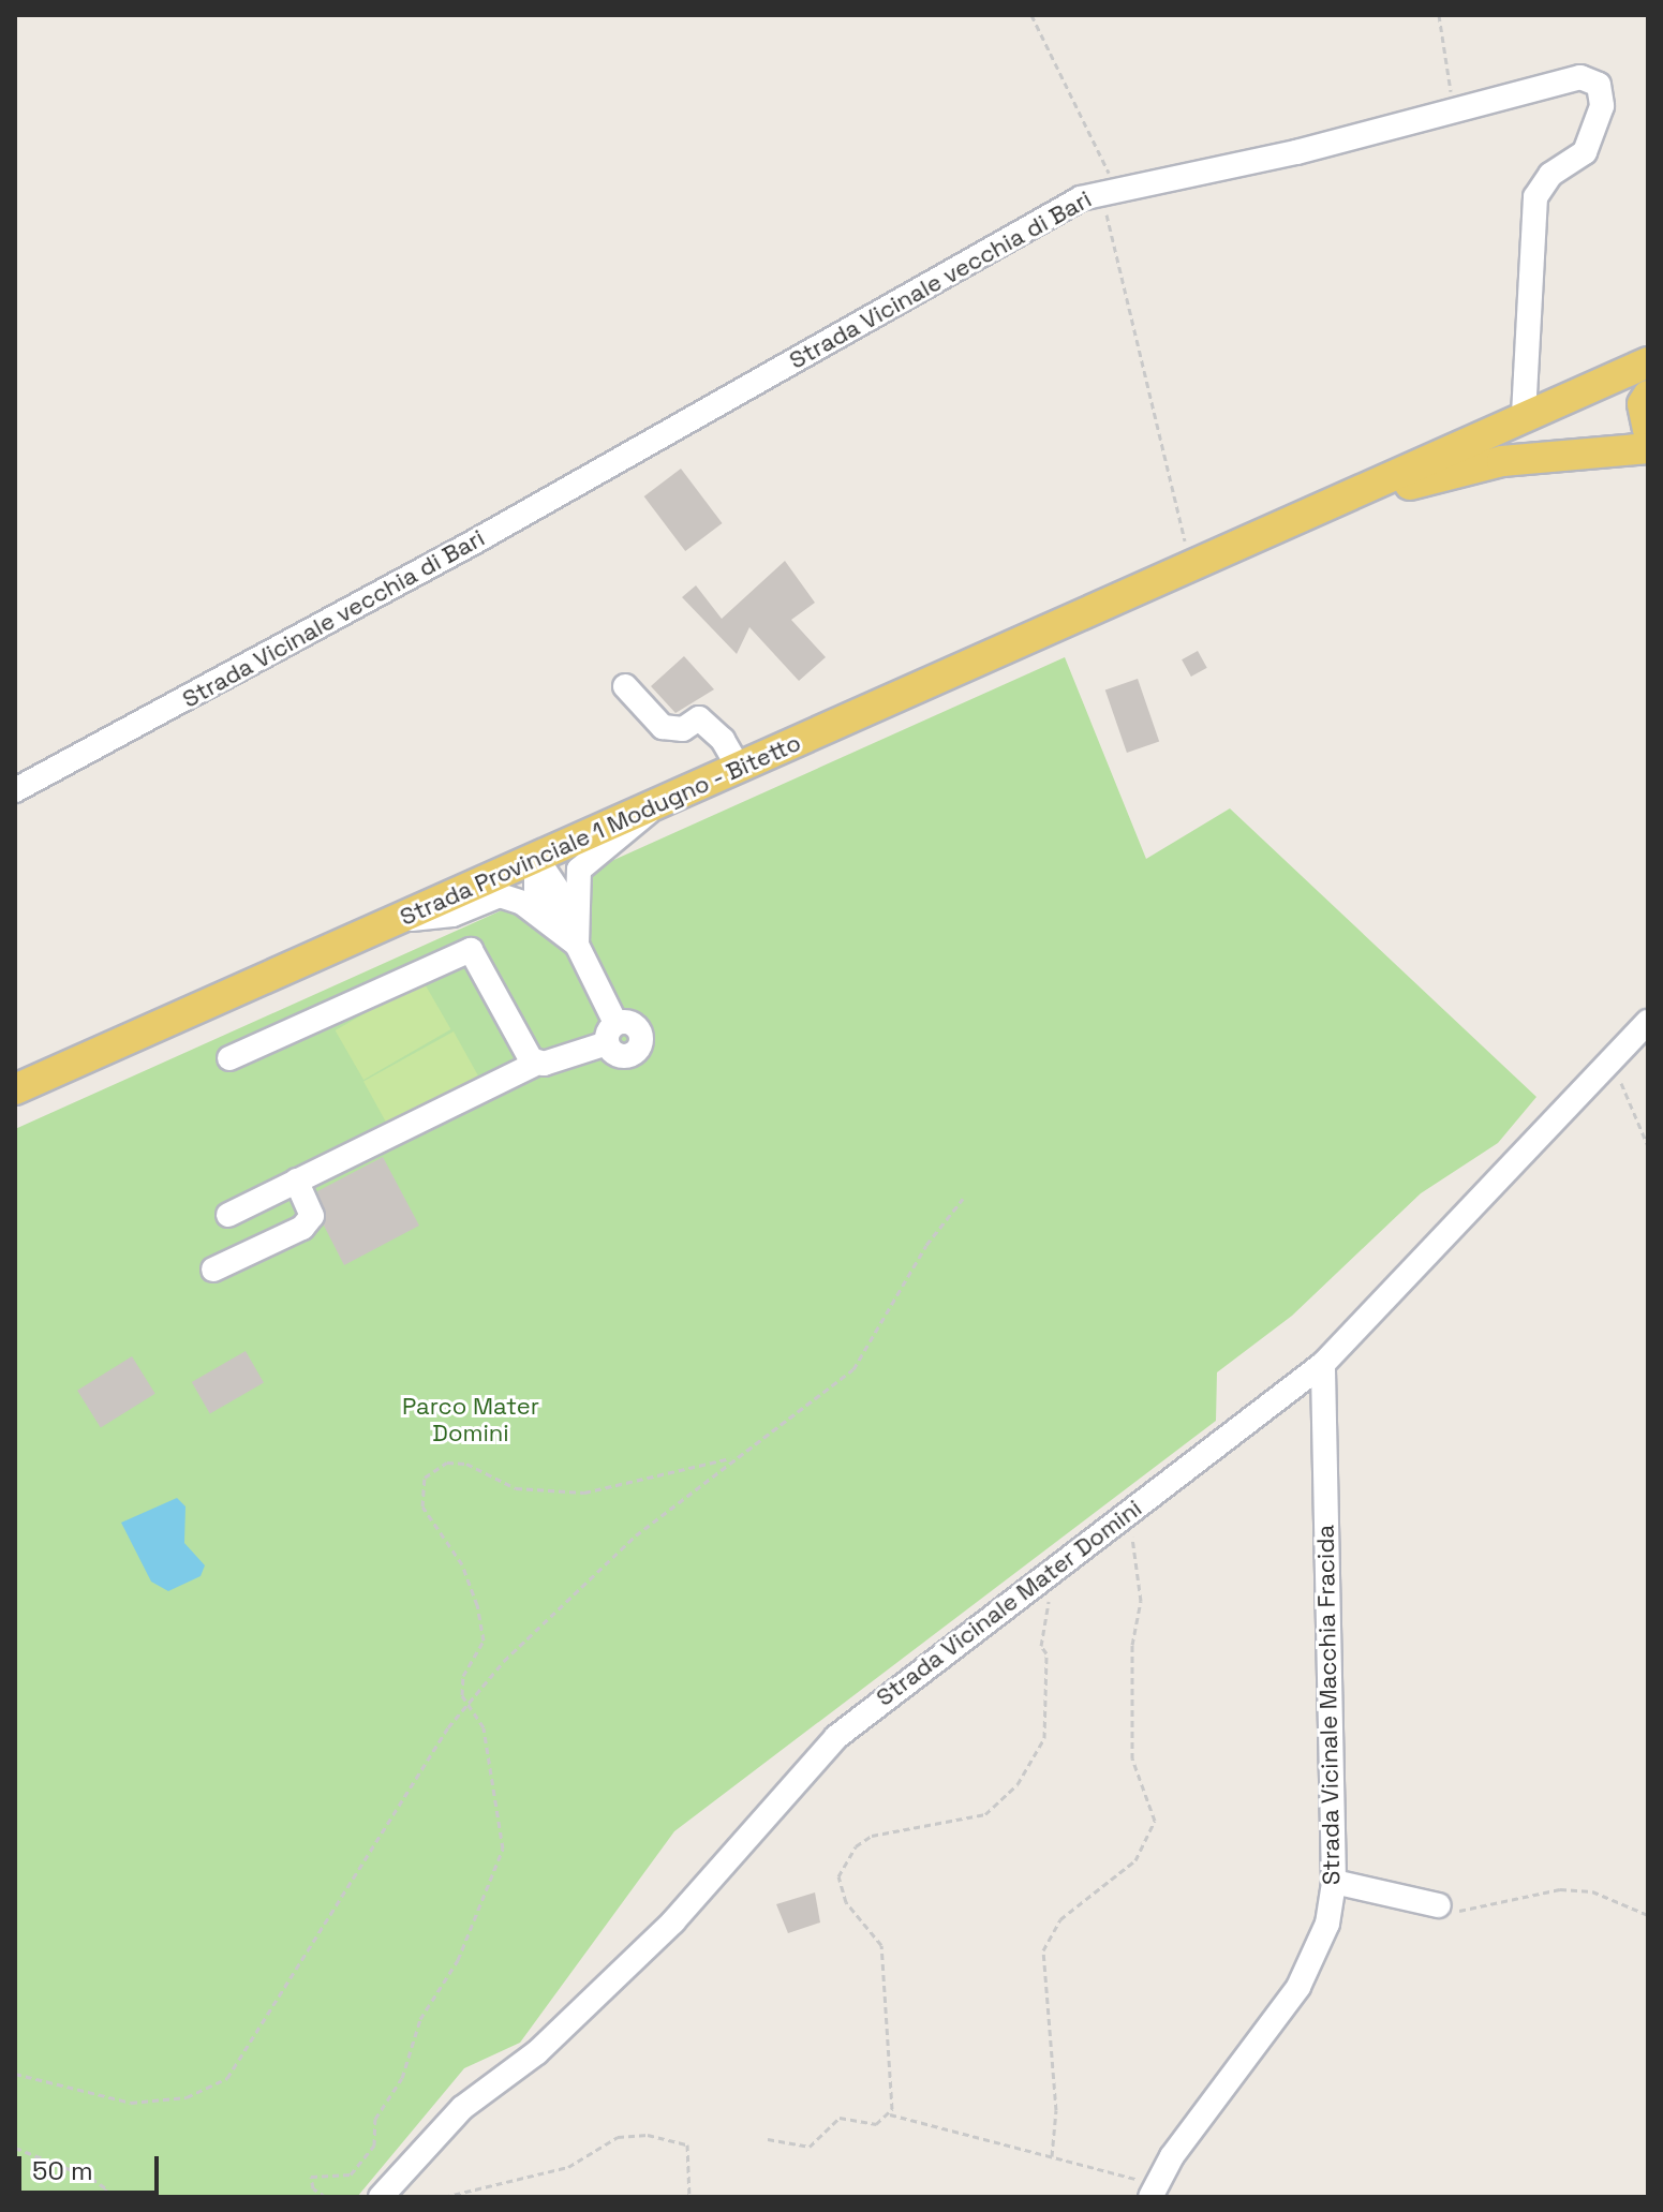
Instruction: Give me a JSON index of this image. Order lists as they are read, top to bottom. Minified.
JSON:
{"streets":{"main road":["Strada Provinciale 1 Modugno - Bitetto"],"street":["Strada Vicinale vecchia di Bari","Strada Vicinale Mater Domini","Strada Vicinale Macchia Fracida"]},"crossings":[["Strada Vicinale Mater Domini","Strada Vicinale Macchia Fracida"]],"parks":["Parco Mater Domini"],"scale_bar":"50 m"}
